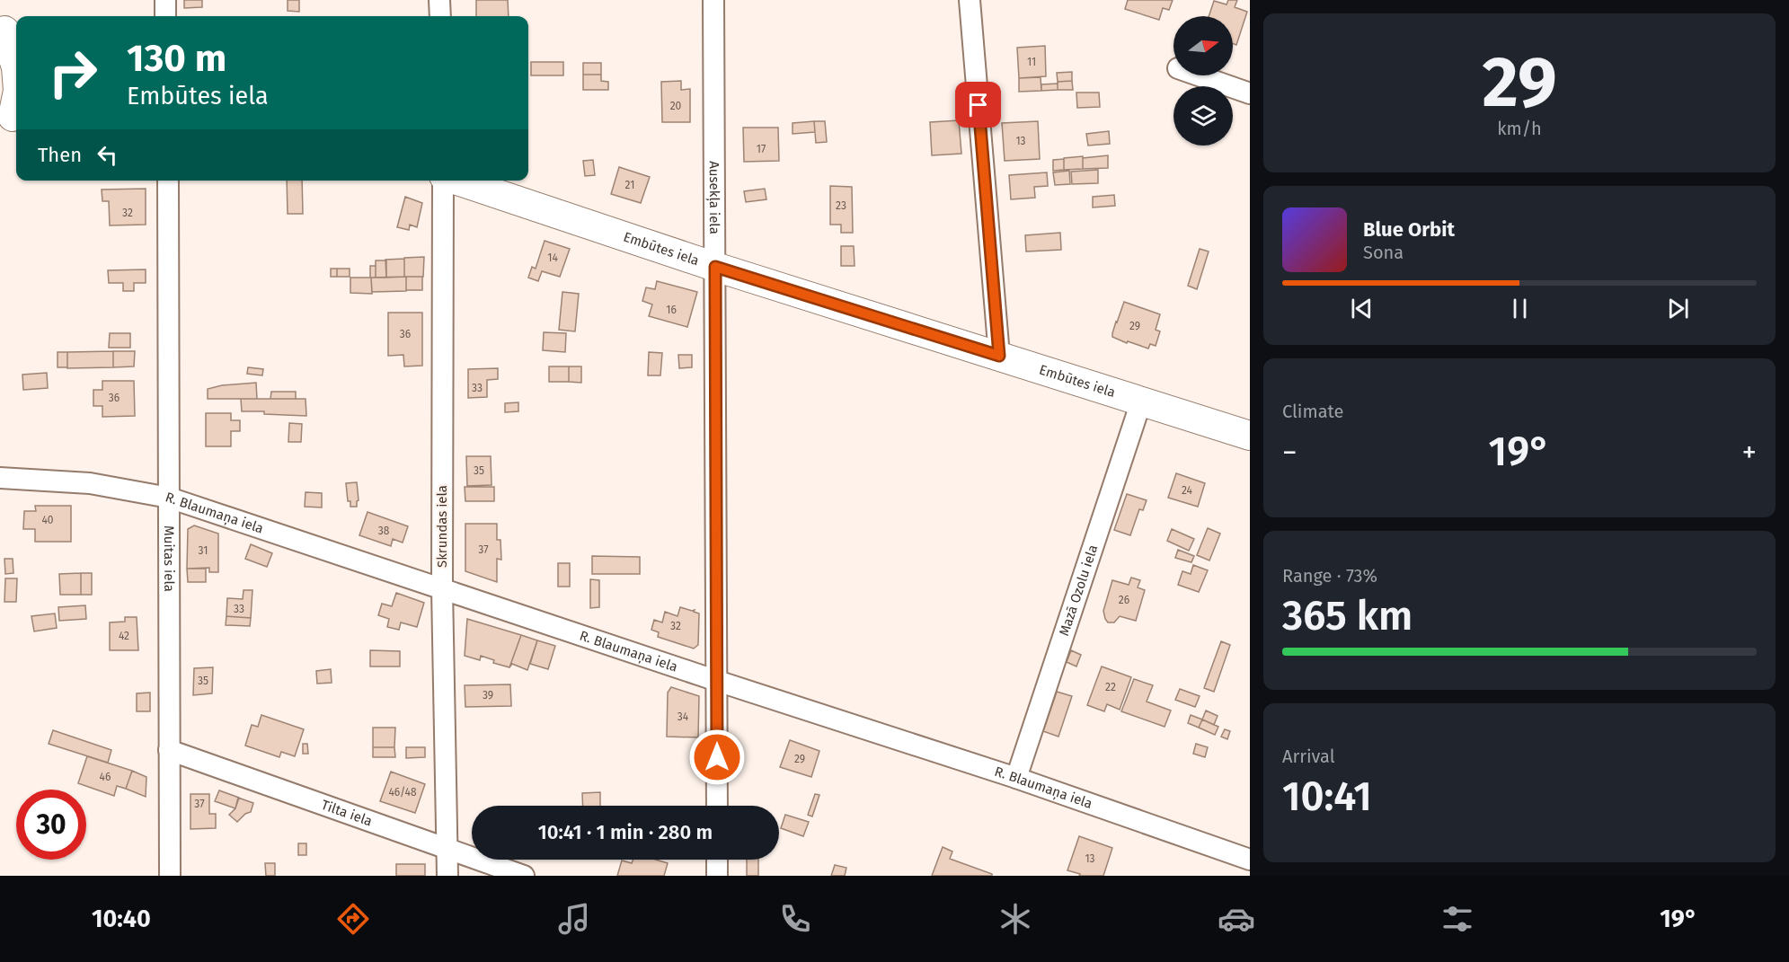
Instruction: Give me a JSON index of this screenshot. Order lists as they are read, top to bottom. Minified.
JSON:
{"streets":{"street":["Ausekļa iela","Embūtes iela","R. Blaumaņa iela","Skrundas iela","Muitas iela","Mazā Ozolu iela","Tilta iela"]},"crossings":[["Ausekļa iela","Embūtes iela"],["Ausekļa iela","R. Blaumaņa iela"],["Embūtes iela","Mazā Ozolu iela"],["R. Blaumaņa iela","Skrundas iela"],["R. Blaumaņa iela","Muitas iela"],["R. Blaumaņa iela","Mazā Ozolu iela"],["Skrundas iela","Tilta iela"],["Muitas iela","Tilta iela"]],"house_numbers":["11","20","13","17","21","23","32","14","16","29","36","33","36","35","24","40","38","37","31","26","33","32","42","35","22","39","34","29","46","46/48","37","13"],"north":"right","page":{"tile":[["29","km/h"],"Climate",["Range · 73%","365 km"],["Arrival","10:41"]],"turn":["130 m","Embūtes iela"],"then":"Then","song":["Blue Orbit","Sona"],"heat":["−","19°","+"],"limit":"30","trip":"10:41 · 1 min · 280 m","tabs":["10:40","19°"]}}
